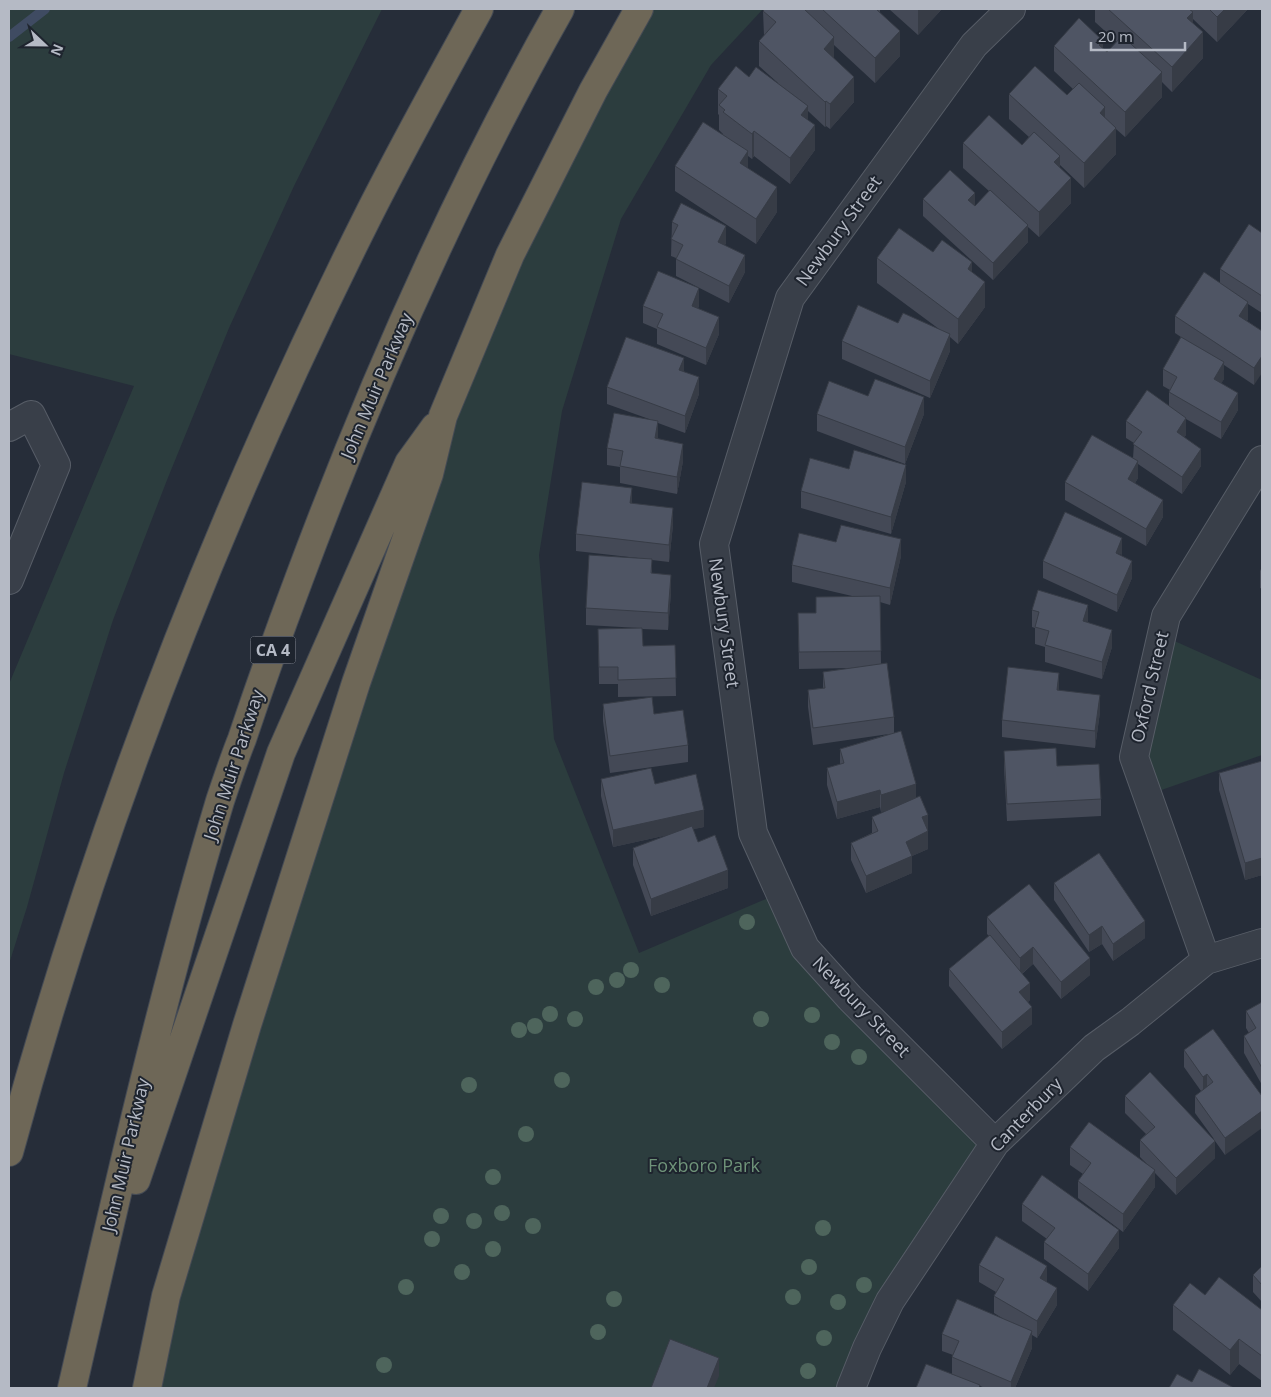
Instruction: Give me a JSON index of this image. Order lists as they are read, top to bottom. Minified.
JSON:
{"streets":{"highway":["John Muir Parkway","CA 4"],"street":["Newbury Street","Oxford Street","Canterbury"]},"crossings":[["Newbury Street","Canterbury"],["Oxford Street","Canterbury"]],"parks":["Foxboro Park"],"scale_bar":"20 m","north":"right"}
